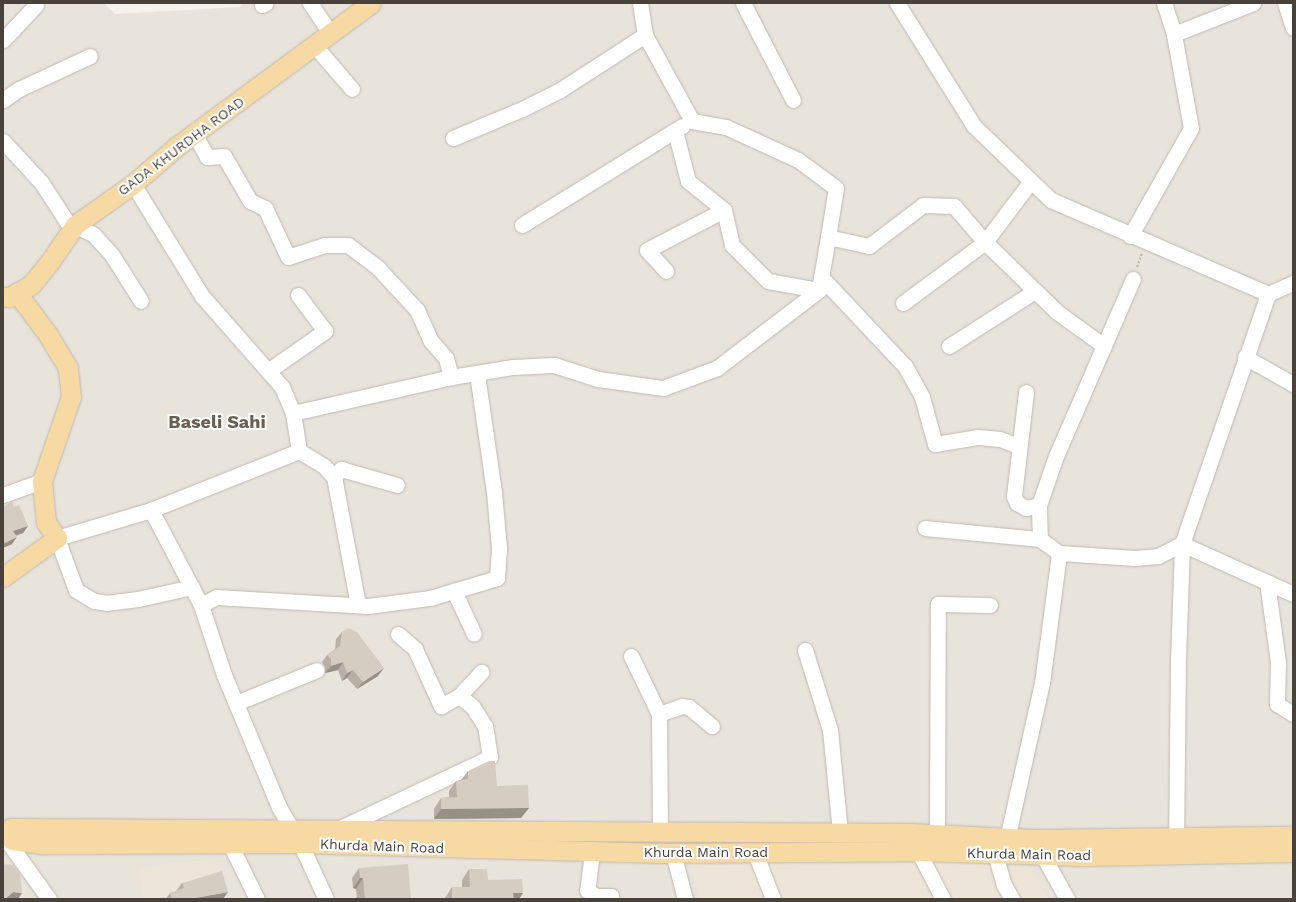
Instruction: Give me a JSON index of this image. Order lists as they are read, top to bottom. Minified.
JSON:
{"streets":{"main road":["GADA KHURDHA ROAD","Khurda Main Road"]},"districts":["Baseli Sahi"]}
